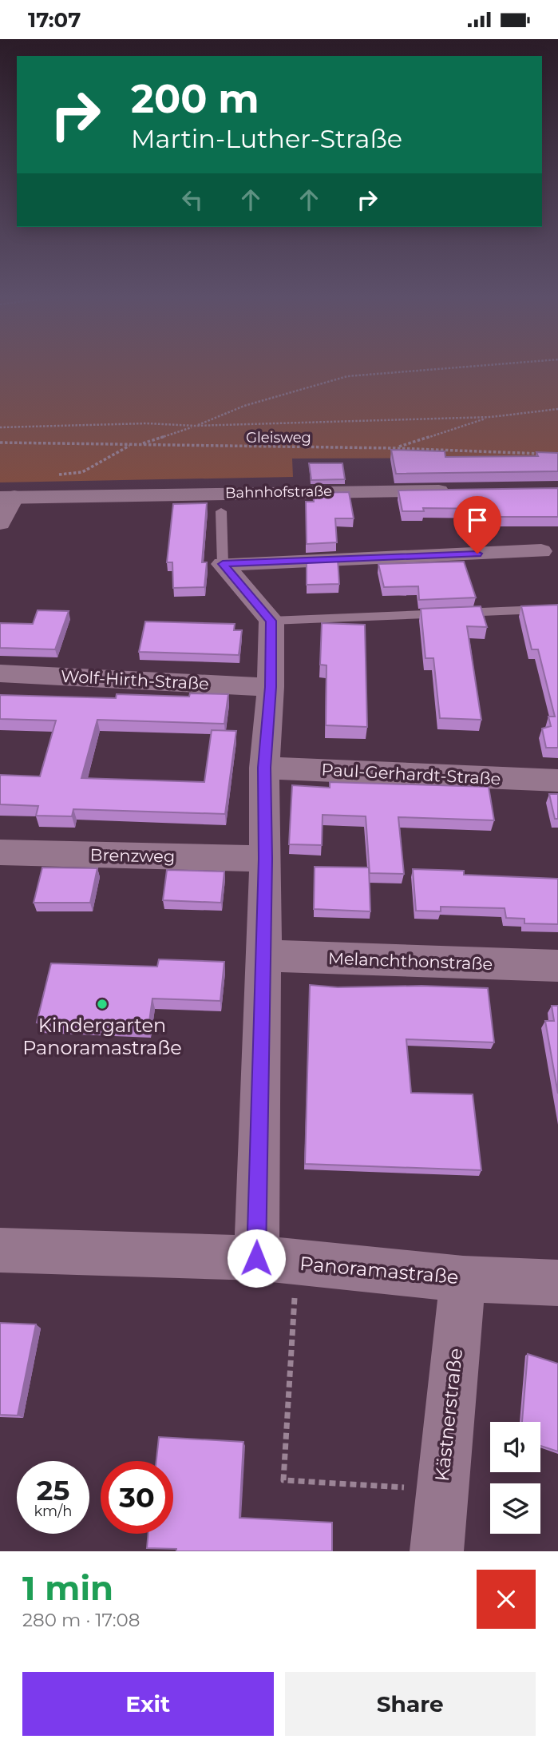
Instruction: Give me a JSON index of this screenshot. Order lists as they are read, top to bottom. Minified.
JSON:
{"streets":{"street":["Bahnhofstraße","Wolf-Hirth-Straße","Paul-Gerhardt-Straße","Brenzweg","Melanchthonstraße","Panoramastraße","Kästnerstraße"],"path":["Gleisweg"]},"crossings":[["Panoramastraße","Kästnerstraße"]],"places":["Kindergarten Panoramastraße"],"page":{"status":"17:07","turn":["200 m","Martin-Luther-Straße"],"speed":"25 km/h","limit":"30","heading":["1 min","280 m · 17:08"],"buttons":["Exit","Share"]}}
